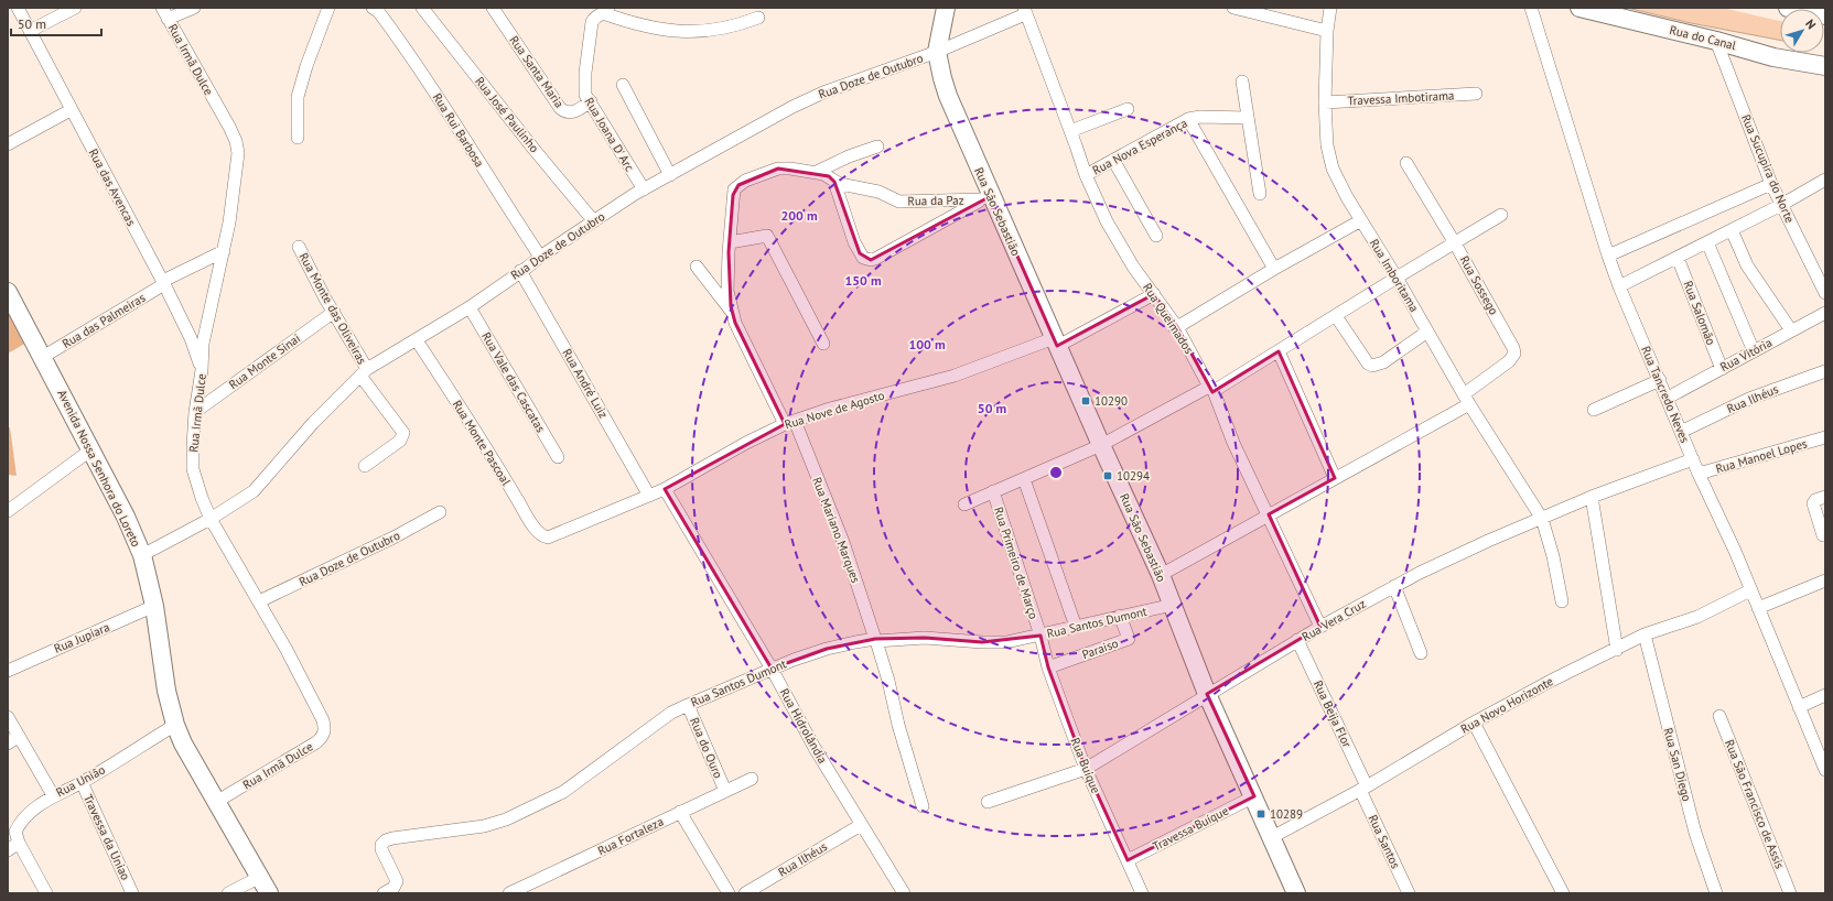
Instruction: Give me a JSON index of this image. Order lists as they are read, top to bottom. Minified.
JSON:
{"streets":{"street":["Rua do Canal","Rua Irmã Dulce","Rua Santa Maria","Rua Doze de Outubro","Travessa Imbotirama","Rua José Paulinho","Rua Rui Barbosa","Rua Joana D' Arc","Rua Nova Esperança","Rua Sucupira do Norte","Rua das Avencas","Rua da Paz","Rua São Sebastião","Rua Imboritama","Rua Sossego","Rua Monte das Oliveiras","Rua Salomão","Rua Queimados","Rua das Palmeiras","Rua Vitória","Rua Monte Sinai","Rua Vale das Cascatas","Rua André Luiz","Rua Tancredo Neves","Rua Ilhéus","Rua Nove de Agosto","Rua Monte Pascoal","Rua Manoel Lopes","Avenida Nossa Senhora do Loreto","Rua Mariano Marques","Rua Primeiro de Março","Rua Vera Cruz","Rua Santos Dumont","Rua Jupiara","Paraiso","Rua Novo Horizonte","Rua Beija Flor","Rua Hidrolândia","Rua do Ouro","Rua San Diego","Rua Buíque","Rua União","Rua São Francisco de Assis","Travessa Buíque","Rua Fortaleza","Travessa da Uniao","Rua Santos"]},"crossings":[["Rua do Canal","Rua Sucupira do Norte"],["Rua Irmã Dulce","Rua Doze de Outubro"],["Rua Irmã Dulce","Rua das Avencas"],["Rua Irmã Dulce","Rua das Palmeiras"],["Rua Irmã Dulce","Rua Monte Sinai"],["Rua Irmã Dulce","Avenida Nossa Senhora do Loreto"],["Rua Santa Maria","Rua Joana D' Arc"],["Rua Doze de Outubro","Rua José Paulinho"],["Rua Doze de Outubro","Rua Rui Barbosa"],["Rua Doze de Outubro","Rua Joana D' Arc"],["Rua Doze de Outubro","Rua São Sebastião"],["Rua Doze de Outubro","Rua Monte das Oliveiras"],["Rua Doze de Outubro","Rua Queimados"],["Rua Doze de Outubro","Rua Vale das Cascatas"],["Rua Doze de Outubro","Rua André Luiz"],["Rua Doze de Outubro","Rua Monte Pascoal"],["Rua Doze de Outubro","Avenida Nossa Senhora do Loreto"],["Travessa Imbotirama","Rua Imboritama"],["Rua Nova Esperança","Rua Queimados"],["Rua das Avencas","Rua das Palmeiras"],["Rua da Paz","Rua São Sebastião"],["Rua da Paz","Rua Mariano Marques"],["Rua São Sebastião","Rua Nove de Agosto"],["Rua São Sebastião","Rua Vera Cruz"],["Rua São Sebastião","Rua Santos Dumont"],["Rua São Sebastião","Rua Novo Horizonte"],["Rua São Sebastião","Travessa Buíque"],["Rua Imboritama","Rua Sossego"],["Rua Imboritama","Rua Vera Cruz"],["Rua Monte das Oliveiras","Rua Monte Sinai"],["Rua Salomão","Rua Vitória"],["Rua Queimados","Rua Nove de Agosto"],["Rua Queimados","Rua Vera Cruz"],["Rua das Palmeiras","Avenida Nossa Senhora do Loreto"],["Rua Vitória","Rua Tancredo Neves"],["Rua André Luiz","Rua Nove de Agosto"],["Rua Tancredo Neves","Rua Ilhéus"],["Rua Tancredo Neves","Rua Manoel Lopes"],["Rua Tancredo Neves","Rua Vera Cruz"],["Rua Tancredo Neves","Rua Novo Horizonte"],["Rua Ilhéus","Rua Hidrolândia"],["Rua Nove de Agosto","Rua Monte Pascoal"],["Rua Nove de Agosto","Rua Mariano Marques"],["Rua Nove de Agosto","Rua Hidrolândia"],["Avenida Nossa Senhora do Loreto","Rua Jupiara"],["Avenida Nossa Senhora do Loreto","Rua União"],["Rua Mariano Marques","Rua Santos Dumont"],["Rua Primeiro de Março","Rua Santos Dumont"],["Rua Primeiro de Março","Rua Buíque"],["Rua Vera Cruz","Rua Beija Flor"],["Rua Vera Cruz","Rua Buíque"],["Rua Santos Dumont","Paraiso"],["Rua Santos Dumont","Rua Hidrolândia"],["Rua Santos Dumont","Rua do Ouro"],["Rua Santos Dumont","Rua Buíque"],["Paraiso","Rua Buíque"],["Rua Novo Horizonte","Rua Beija Flor"],["Rua Novo Horizonte","Rua San Diego"],["Rua Novo Horizonte","Rua Santos"],["Rua Beija Flor","Rua Santos"],["Rua do Ouro","Rua Fortaleza"],["Rua Buíque","Travessa Buíque"],["Rua União","Travessa da Uniao"]],"places":{"transit":["10290","10294","10289"]},"scale_bar":"50 m","north":"top right","rings":["200 m","150 m","100 m","50 m"]}
